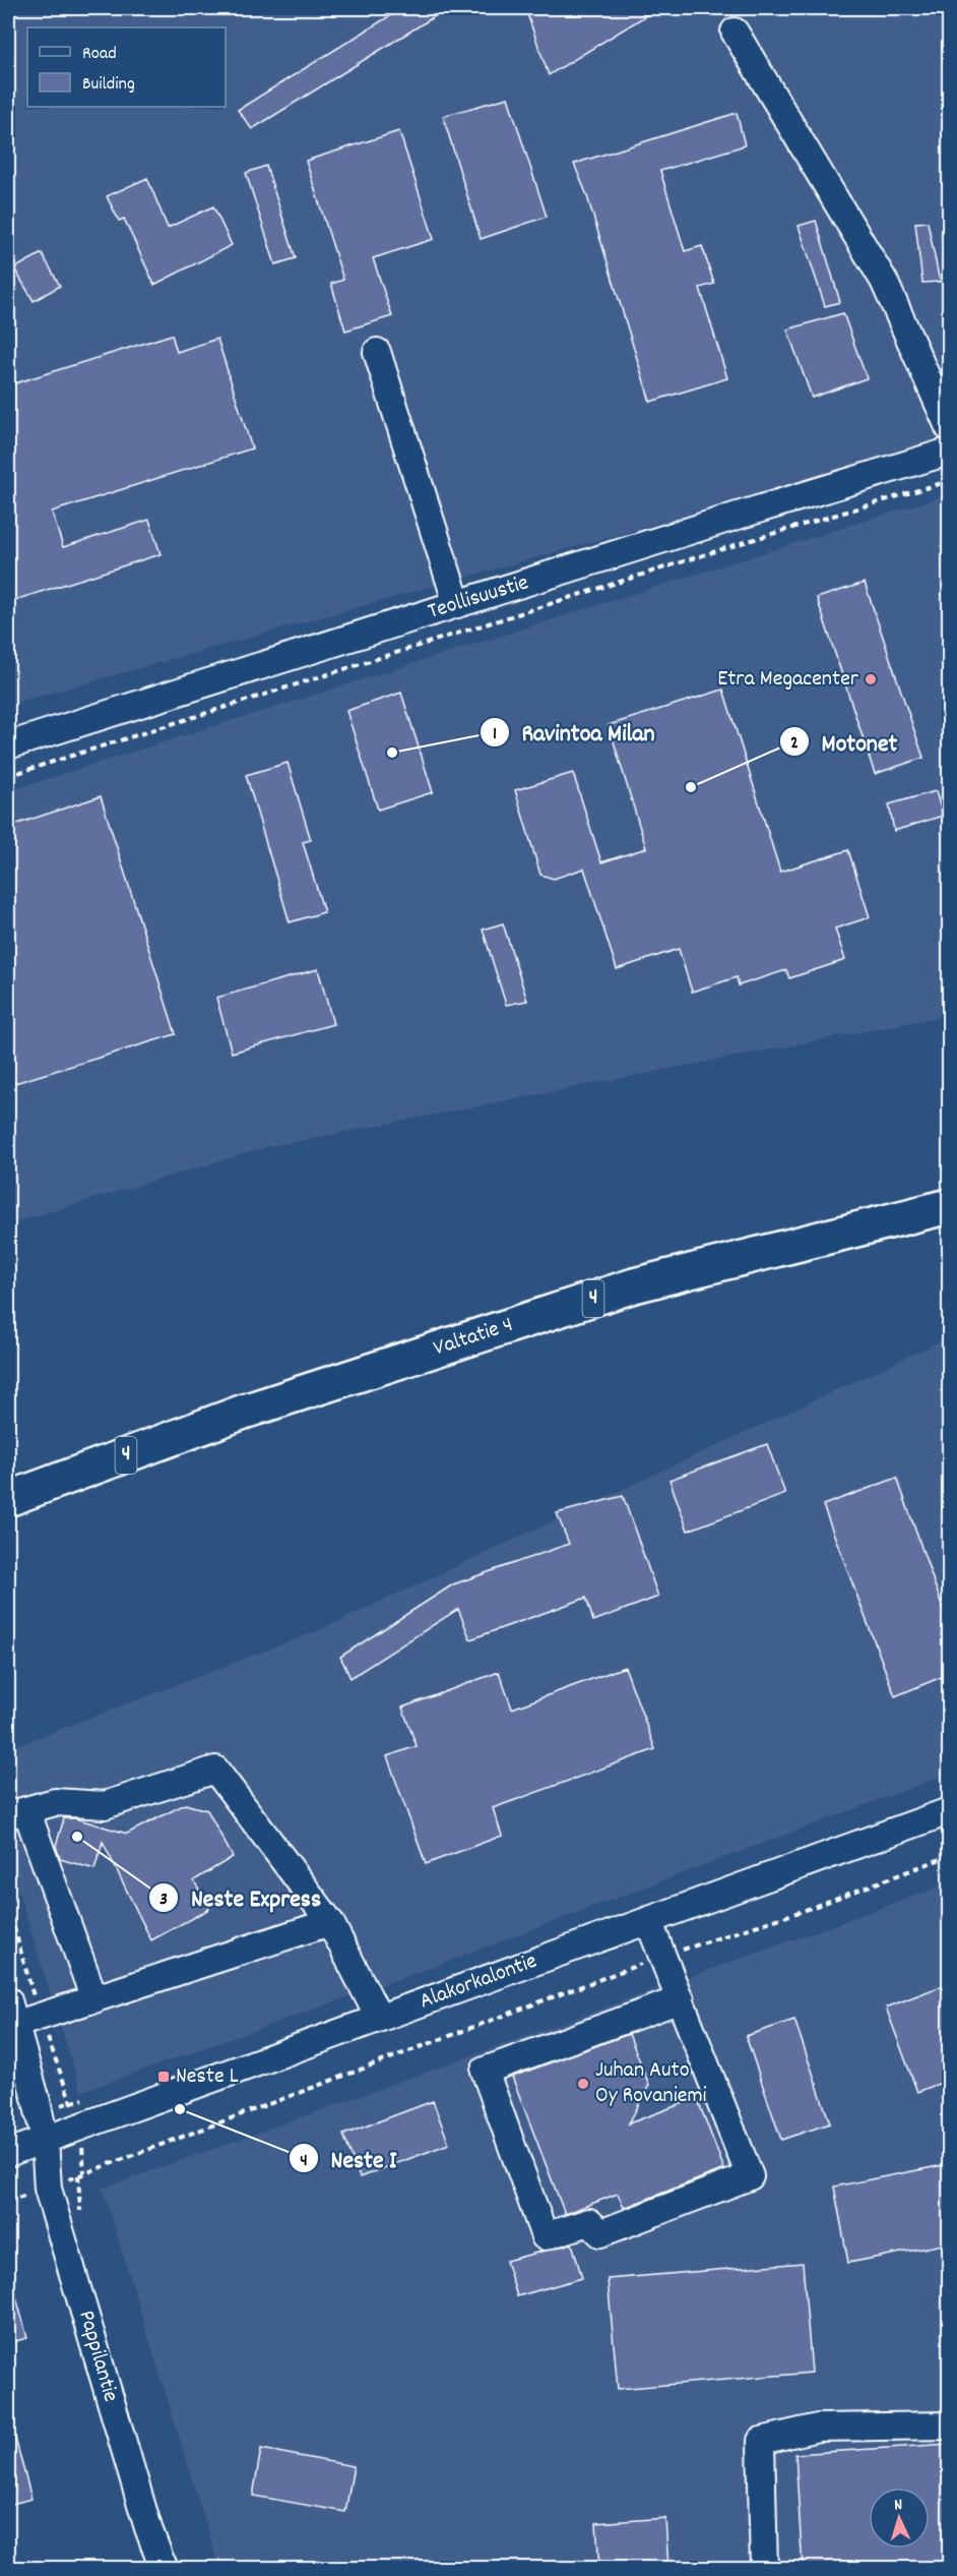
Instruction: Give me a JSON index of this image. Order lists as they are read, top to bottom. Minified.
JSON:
{"streets":{"highway":["4","Valtatie 4"],"street":["Teollisuustie","Alakorkalontie","Pappilantie"]},"crossings":[["Alakorkalontie","Pappilantie"]],"places":{"other":["Etra Megacenter","Ravintoa Milan","Motonet","Neste Express","Juhan Auto Oy Rovaniemi","Neste I"],"transit":["Neste L"]},"legend":["Road","Building"],"north":"top"}
